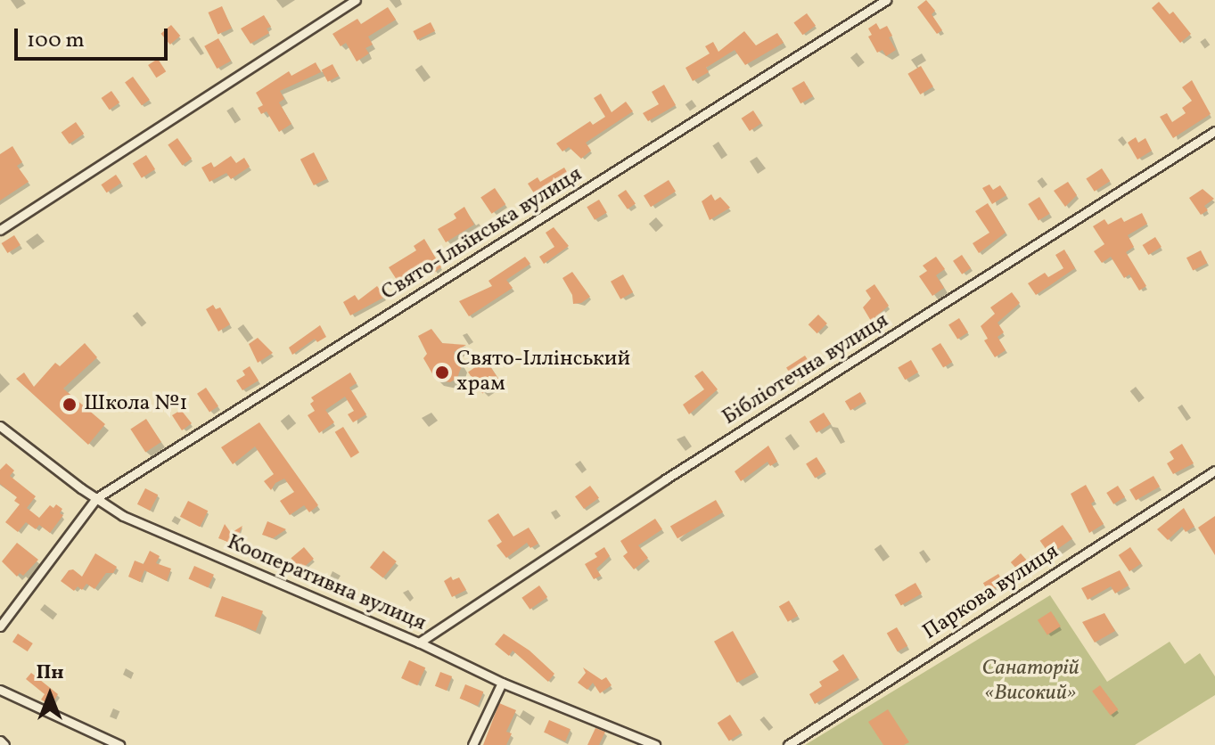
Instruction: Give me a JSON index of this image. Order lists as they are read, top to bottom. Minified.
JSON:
{"streets":{"street":["Свято-Ільїнська вулиця","Бібліотечна вулиця","Кооперативна вулиця","Паркова вулиця"]},"crossings":[["Свято-Ільїнська вулиця","Кооперативна вулиця"],["Бібліотечна вулиця","Кооперативна вулиця"]],"parks":["Санаторій «Високий»"],"places":["Свято-Іллінський храм","Школа №1"],"scale_bar":"100 m","north":"top"}
